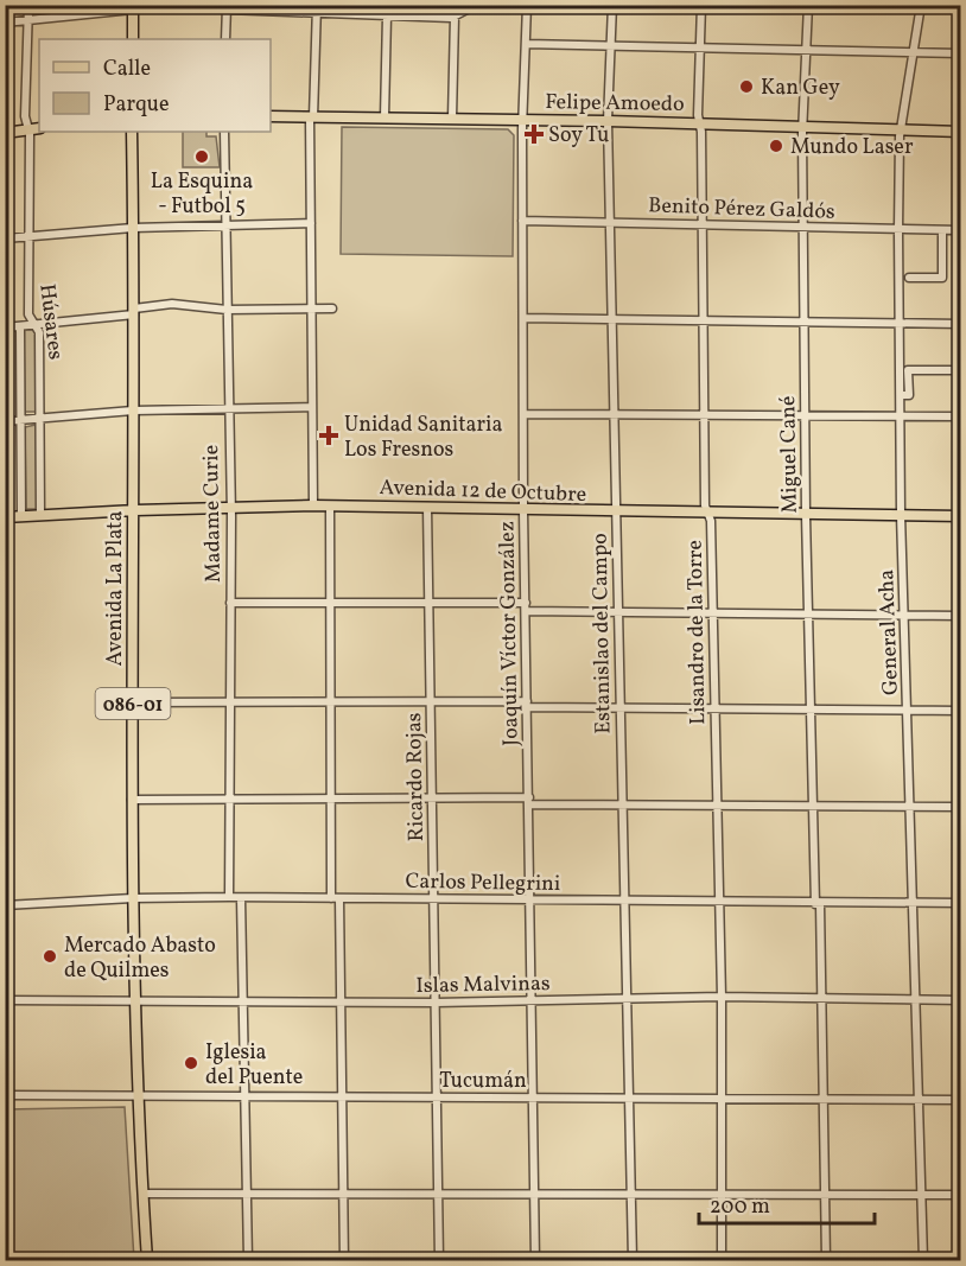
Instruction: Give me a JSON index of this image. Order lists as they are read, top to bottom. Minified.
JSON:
{"streets":{"main road":["Felipe Amoedo","Avenida 12 de Octubre","Avenida La Plata","086-01"],"street":["Benito Pérez Galdós","Húsares","Miguel Cané","Madame Curie","Lisandro de la Torre","General Acha","Joaquín Víctor González","Estanislao del Campo","Ricardo Rojas","Carlos Pellegrini","Islas Malvinas","Tucumán"]},"crossings":[["Felipe Amoedo","Miguel Cané"],["Felipe Amoedo","Lisandro de la Torre"],["Felipe Amoedo","General Acha"],["Felipe Amoedo","Joaquín Víctor González"],["Felipe Amoedo","Estanislao del Campo"],["Benito Pérez Galdós","Miguel Cané"],["Benito Pérez Galdós","Lisandro de la Torre"],["Benito Pérez Galdós","General Acha"],["Benito Pérez Galdós","Joaquín Víctor González"],["Benito Pérez Galdós","Estanislao del Campo"],["Húsares","Avenida 12 de Octubre"],["Miguel Cané","Avenida 12 de Octubre"],["Miguel Cané","Carlos Pellegrini"],["Miguel Cané","Islas Malvinas"],["Miguel Cané","Tucumán"],["Avenida 12 de Octubre","Madame Curie"],["Avenida 12 de Octubre","Avenida La Plata"],["Avenida 12 de Octubre","Lisandro de la Torre"],["Avenida 12 de Octubre","General Acha"],["Avenida 12 de Octubre","Joaquín Víctor González"],["Avenida 12 de Octubre","Estanislao del Campo"],["Avenida 12 de Octubre","Ricardo Rojas"],["Madame Curie","Carlos Pellegrini"],["Avenida La Plata","Carlos Pellegrini"],["Avenida La Plata","Islas Malvinas"],["Avenida La Plata","Tucumán"],["Lisandro de la Torre","Carlos Pellegrini"],["Lisandro de la Torre","Islas Malvinas"],["Lisandro de la Torre","Tucumán"],["General Acha","Carlos Pellegrini"],["General Acha","Islas Malvinas"],["General Acha","Tucumán"],["Joaquín Víctor González","Carlos Pellegrini"],["Joaquín Víctor González","Islas Malvinas"],["Joaquín Víctor González","Tucumán"],["Estanislao del Campo","Carlos Pellegrini"],["Estanislao del Campo","Islas Malvinas"],["Estanislao del Campo","Tucumán"],["Ricardo Rojas","Carlos Pellegrini"],["Ricardo Rojas","Islas Malvinas"],["Ricardo Rojas","Tucumán"]],"places":{"other":["Kan Gey","Mundo Laser","La Esquina - Futbol 5","Mercado Abasto de Quilmes","Iglesia del Puente"],"health":["Soy Tu","Unidad Sanitaria Los Fresnos"]},"legend":["Calle","Parque"],"scale_bar":"200 m"}
